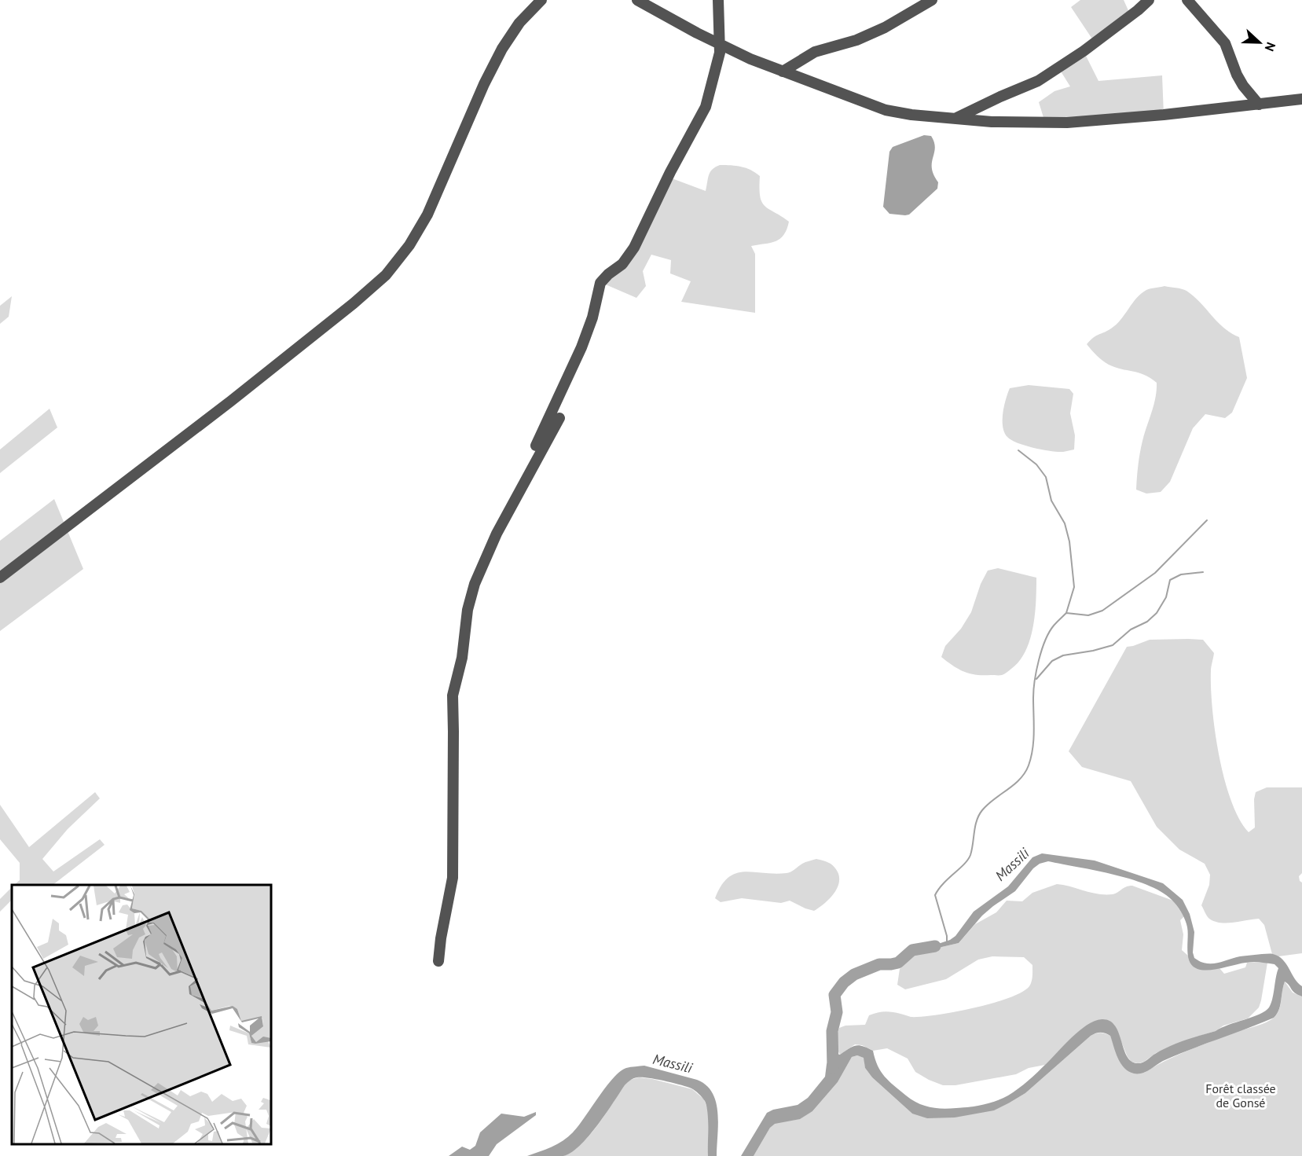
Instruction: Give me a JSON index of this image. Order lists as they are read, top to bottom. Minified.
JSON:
{"water":["Massili"],"parks":["Forêt classée de Gonsé"],"north":"right"}
